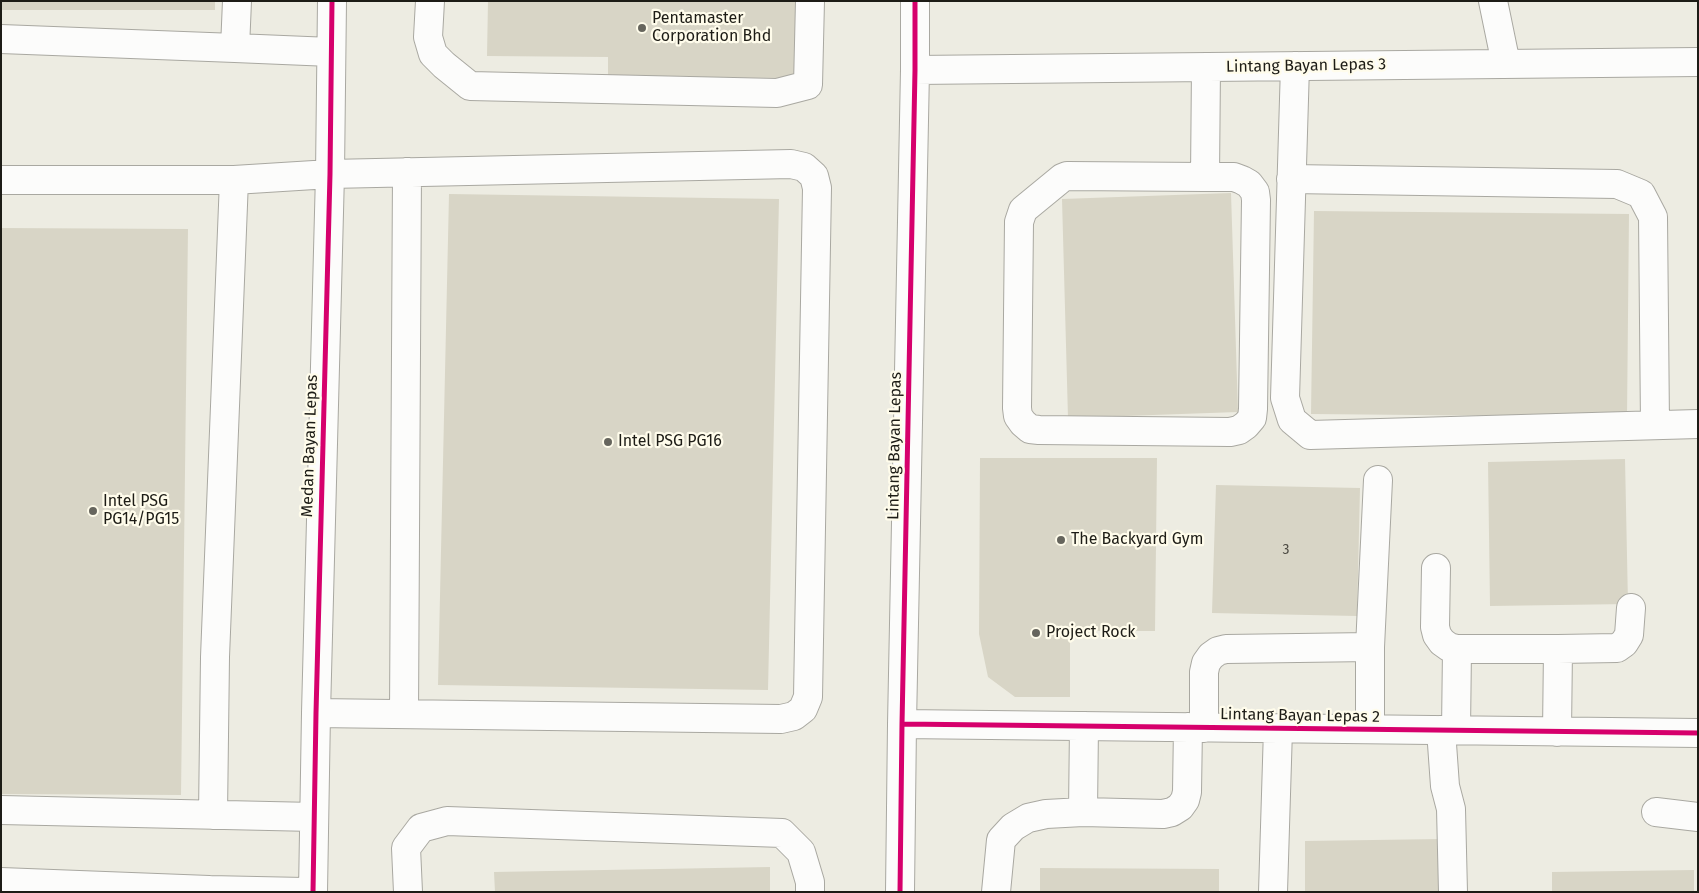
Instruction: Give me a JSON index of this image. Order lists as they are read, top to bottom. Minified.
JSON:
{"streets":{"street":["Lintang Bayan Lepas 3","Medan Bayan Lepas","Lintang Bayan Lepas","Lintang Bayan Lepas 2"]},"crossings":[["Lintang Bayan Lepas 3","Lintang Bayan Lepas"],["Lintang Bayan Lepas","Lintang Bayan Lepas 2"]],"places":["Pentamaster Corporation Bhd","Intel PSG PG16","Intel PSG PG14/PG15","The Backyard Gym","Project Rock"],"house_numbers":["3"]}
